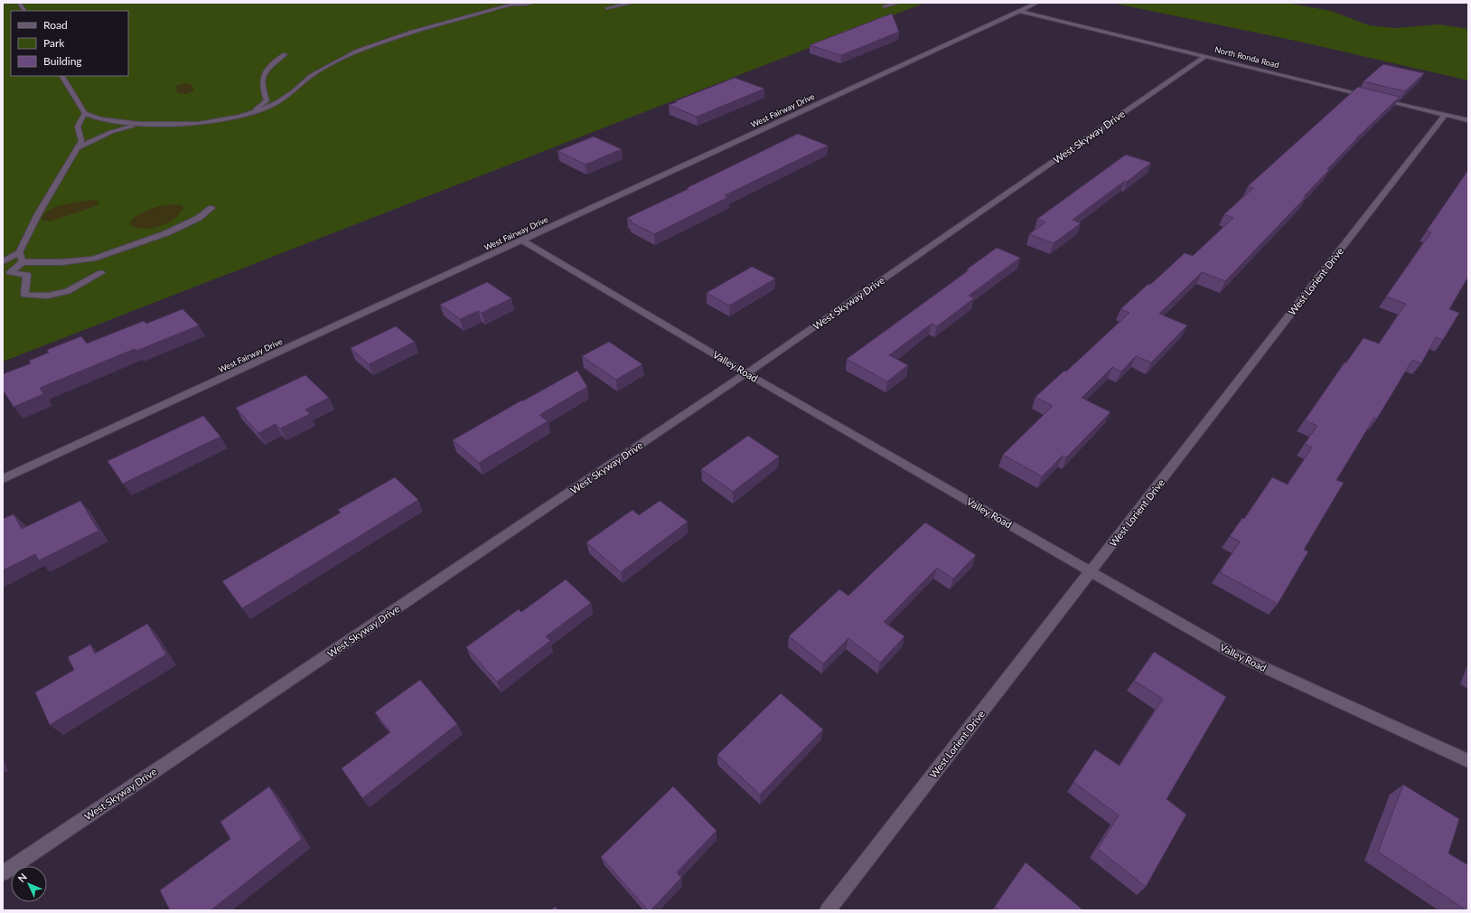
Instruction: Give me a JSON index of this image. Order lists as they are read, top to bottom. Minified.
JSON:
{"streets":{"street":["North Ronda Road","West Fairway Drive","West Skyway Drive","West Lorient Drive","Valley Road"]},"crossings":[["North Ronda Road","West Fairway Drive"],["North Ronda Road","West Skyway Drive"],["West Fairway Drive","Valley Road"],["West Skyway Drive","Valley Road"],["West Lorient Drive","Valley Road"]],"legend":["Road","Park","Building"],"north":"top left"}
